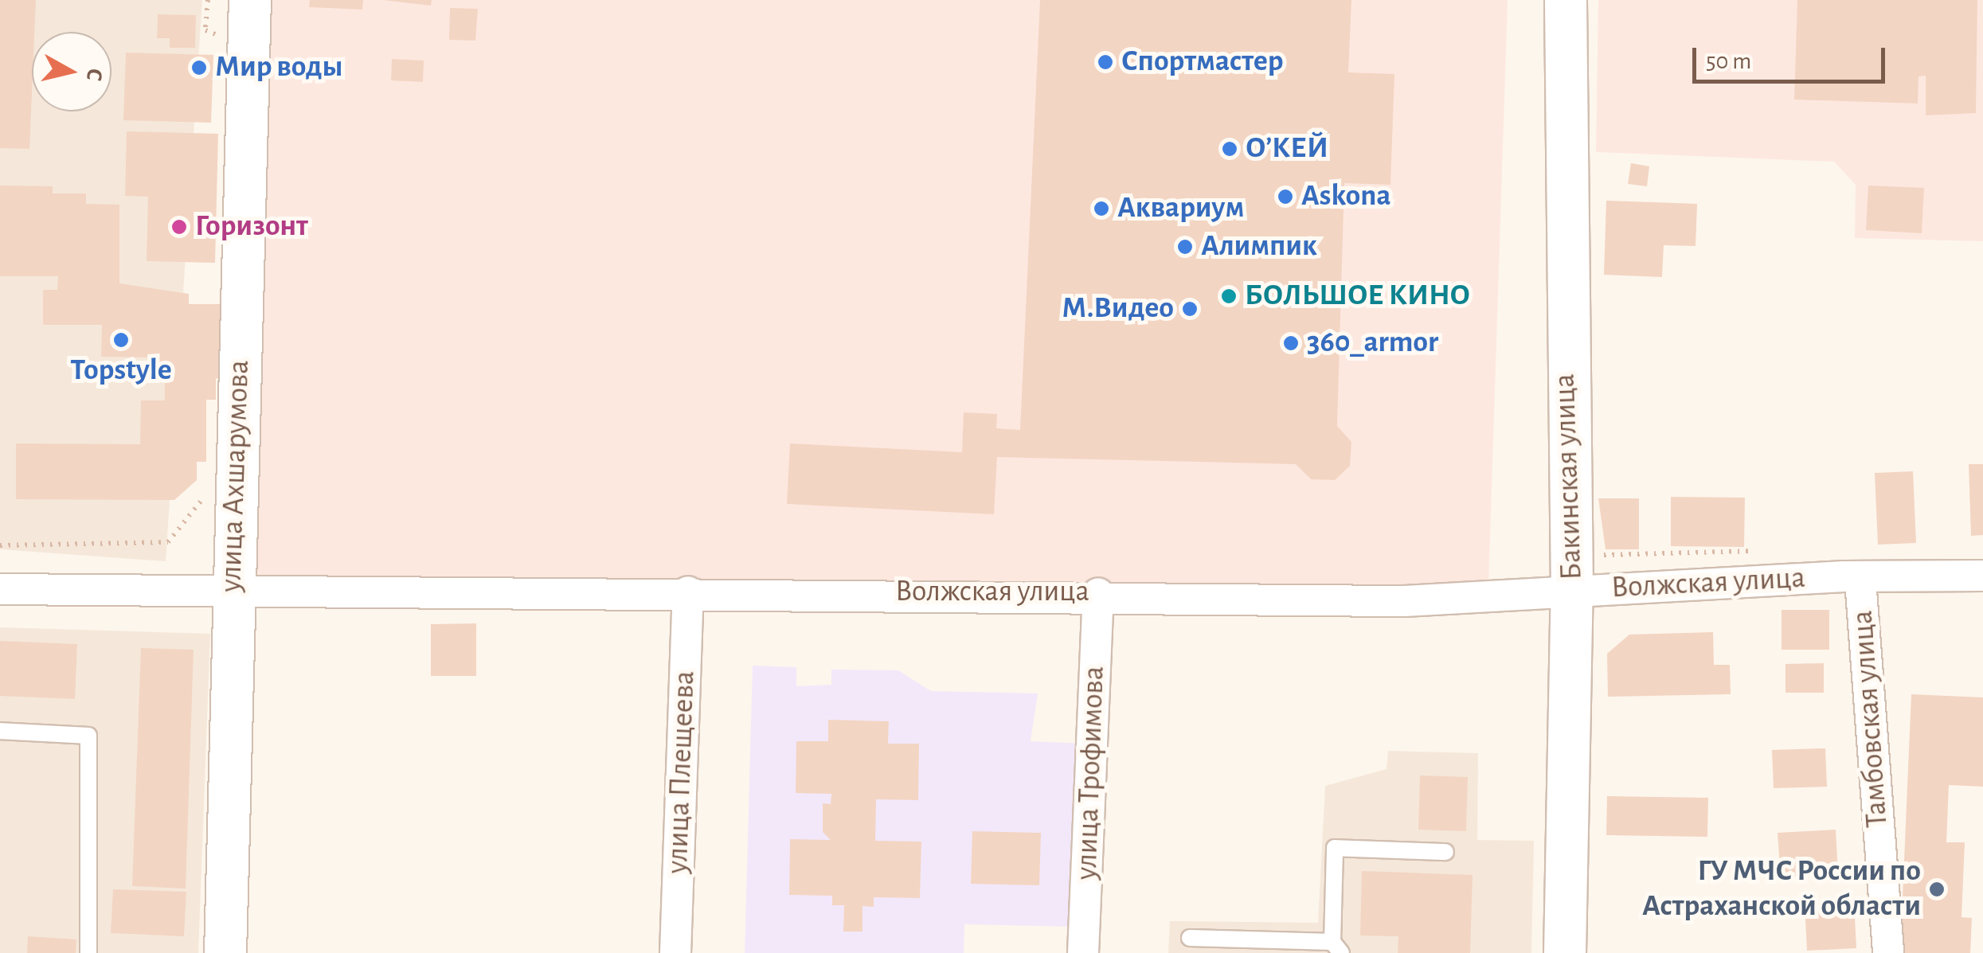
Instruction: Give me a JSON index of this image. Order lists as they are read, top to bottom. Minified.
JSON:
{"streets":{"street":["улица Ахшарумова","Бакинская улица","Волжская улица","Тамбовская улица","улица Плещеева","улица Трофимова"]},"crossings":[["улица Ахшарумова","Волжская улица"],["Бакинская улица","Волжская улица"],["Волжская улица","Тамбовская улица"],["Волжская улица","улица Плещеева"],["Волжская улица","улица Трофимова"]],"places":["Спортмастер","Мир воды","О’КЕЙ","Askona","Аквариум","Горизонт","Алимпик","БОЛЬШОЕ КИНО","М.Видео","Topstyle","360_armor","ГУ МЧС России по Астраханской области"],"scale_bar":"50 m","north":"right"}
